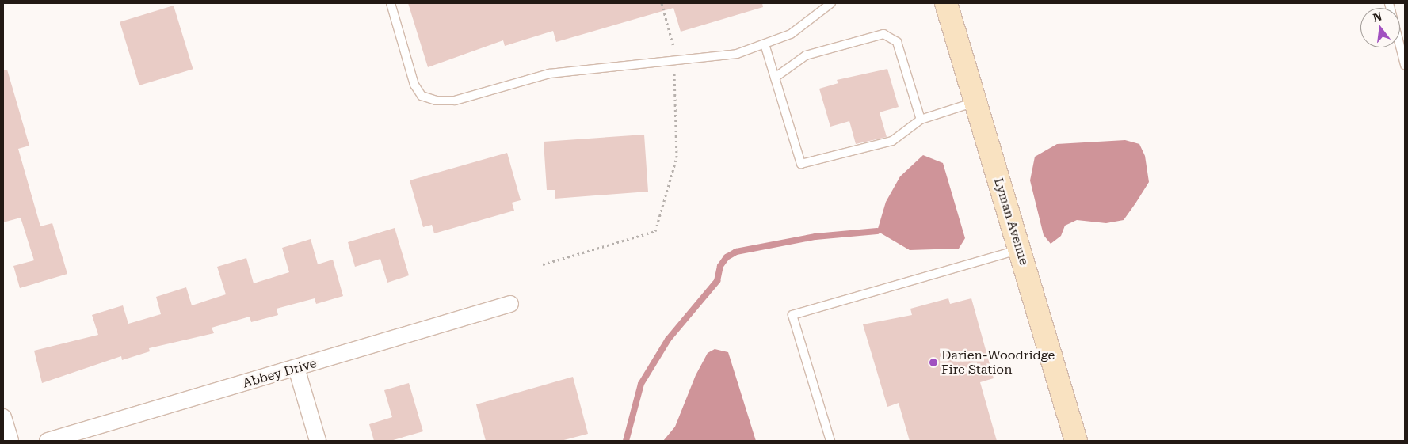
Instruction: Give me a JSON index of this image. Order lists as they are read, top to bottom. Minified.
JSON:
{"streets":{"street":["Lyman Avenue","Abbey Drive"]},"places":["Darien-Woodridge Fire Station"],"north":"top"}
